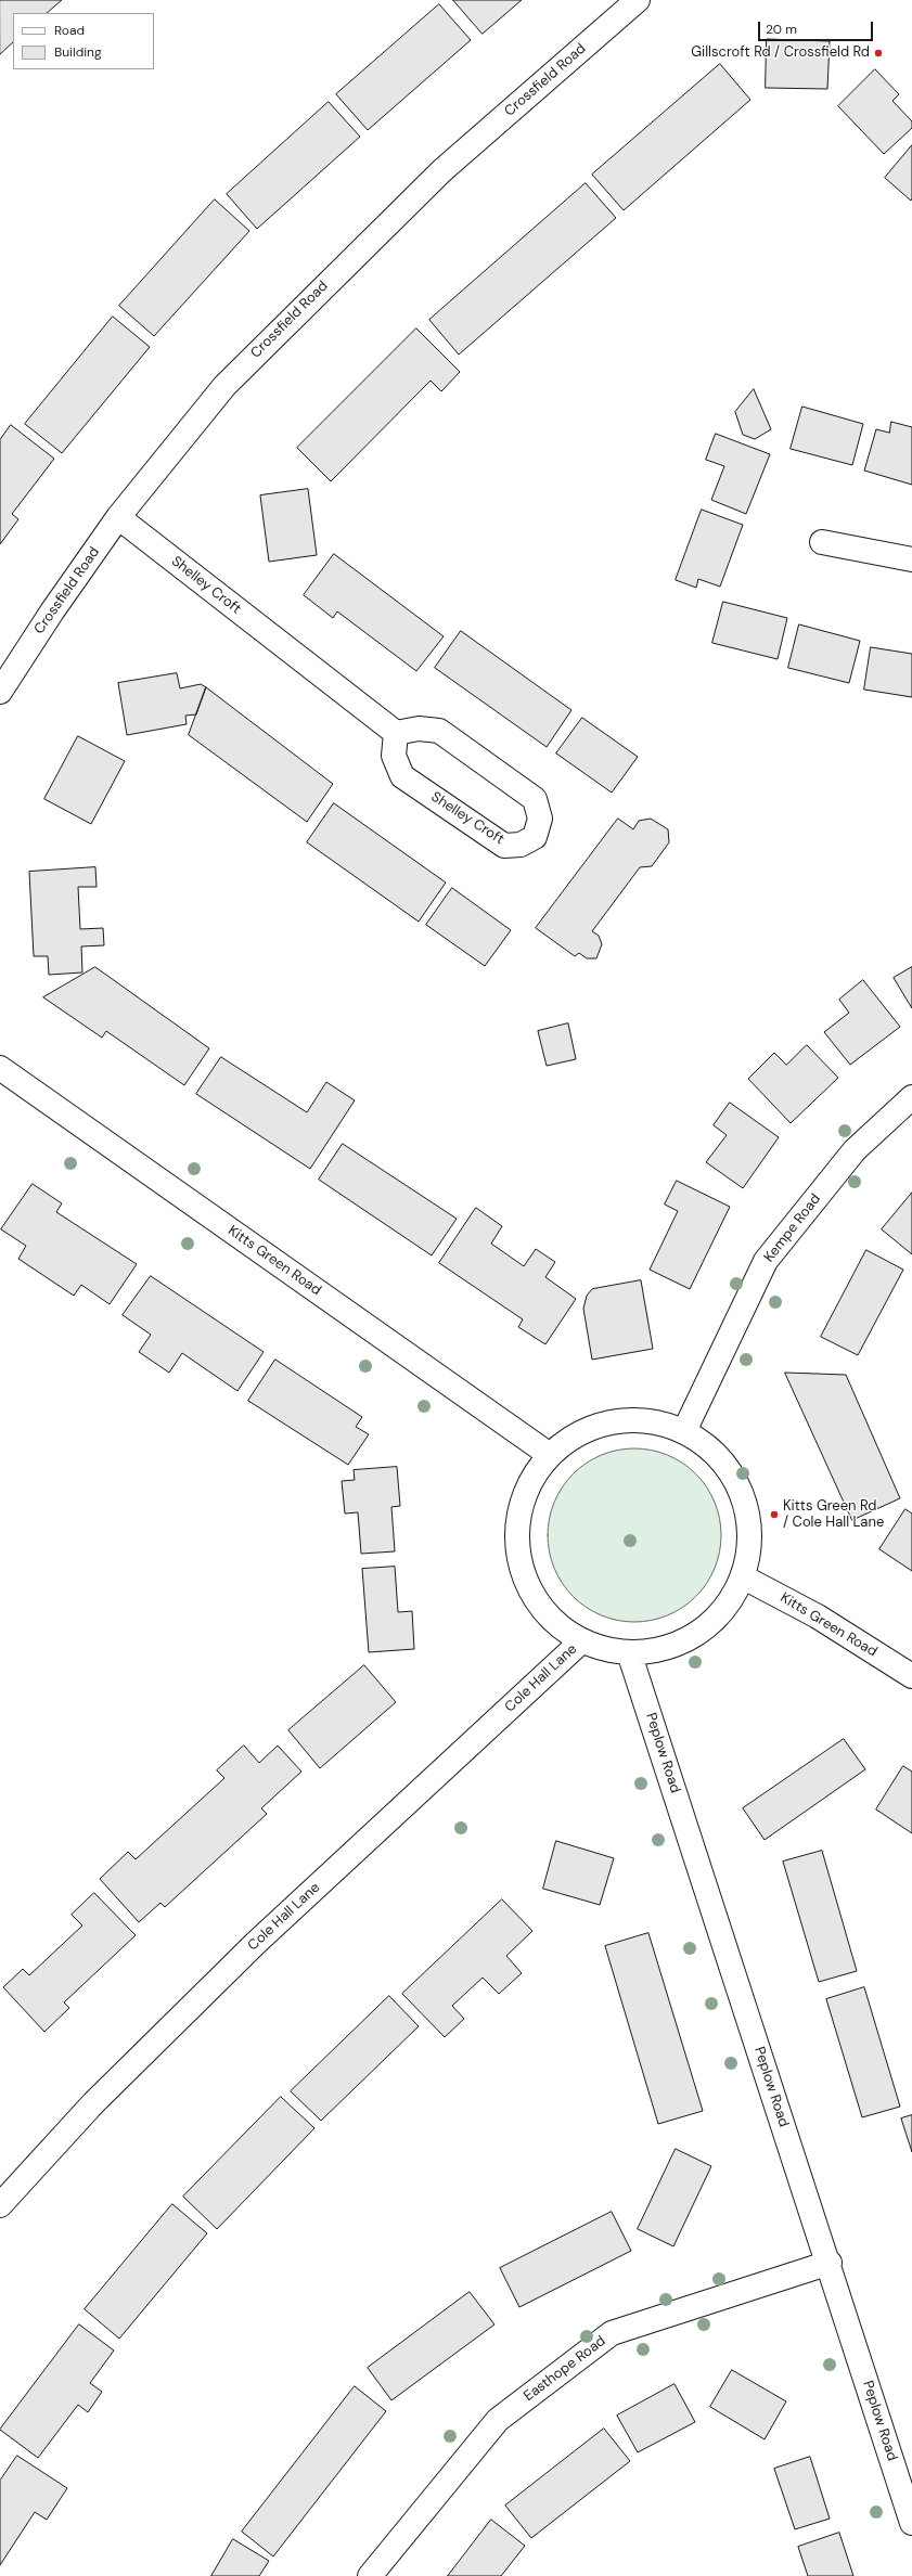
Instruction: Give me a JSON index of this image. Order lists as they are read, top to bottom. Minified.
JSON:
{"streets":{"street":["Crossfield Road","Shelley Croft","Kempe Road","Kitts Green Road","Cole Hall Lane","Peplow Road","Easthope Road"]},"crossings":[["Crossfield Road","Shelley Croft"],["Peplow Road","Easthope Road"]],"places":["Gillscroft Rd / Crossfield Rd","Kitts Green Rd / Cole Hall Lane"],"legend":["Road","Building"],"scale_bar":"20 m"}
